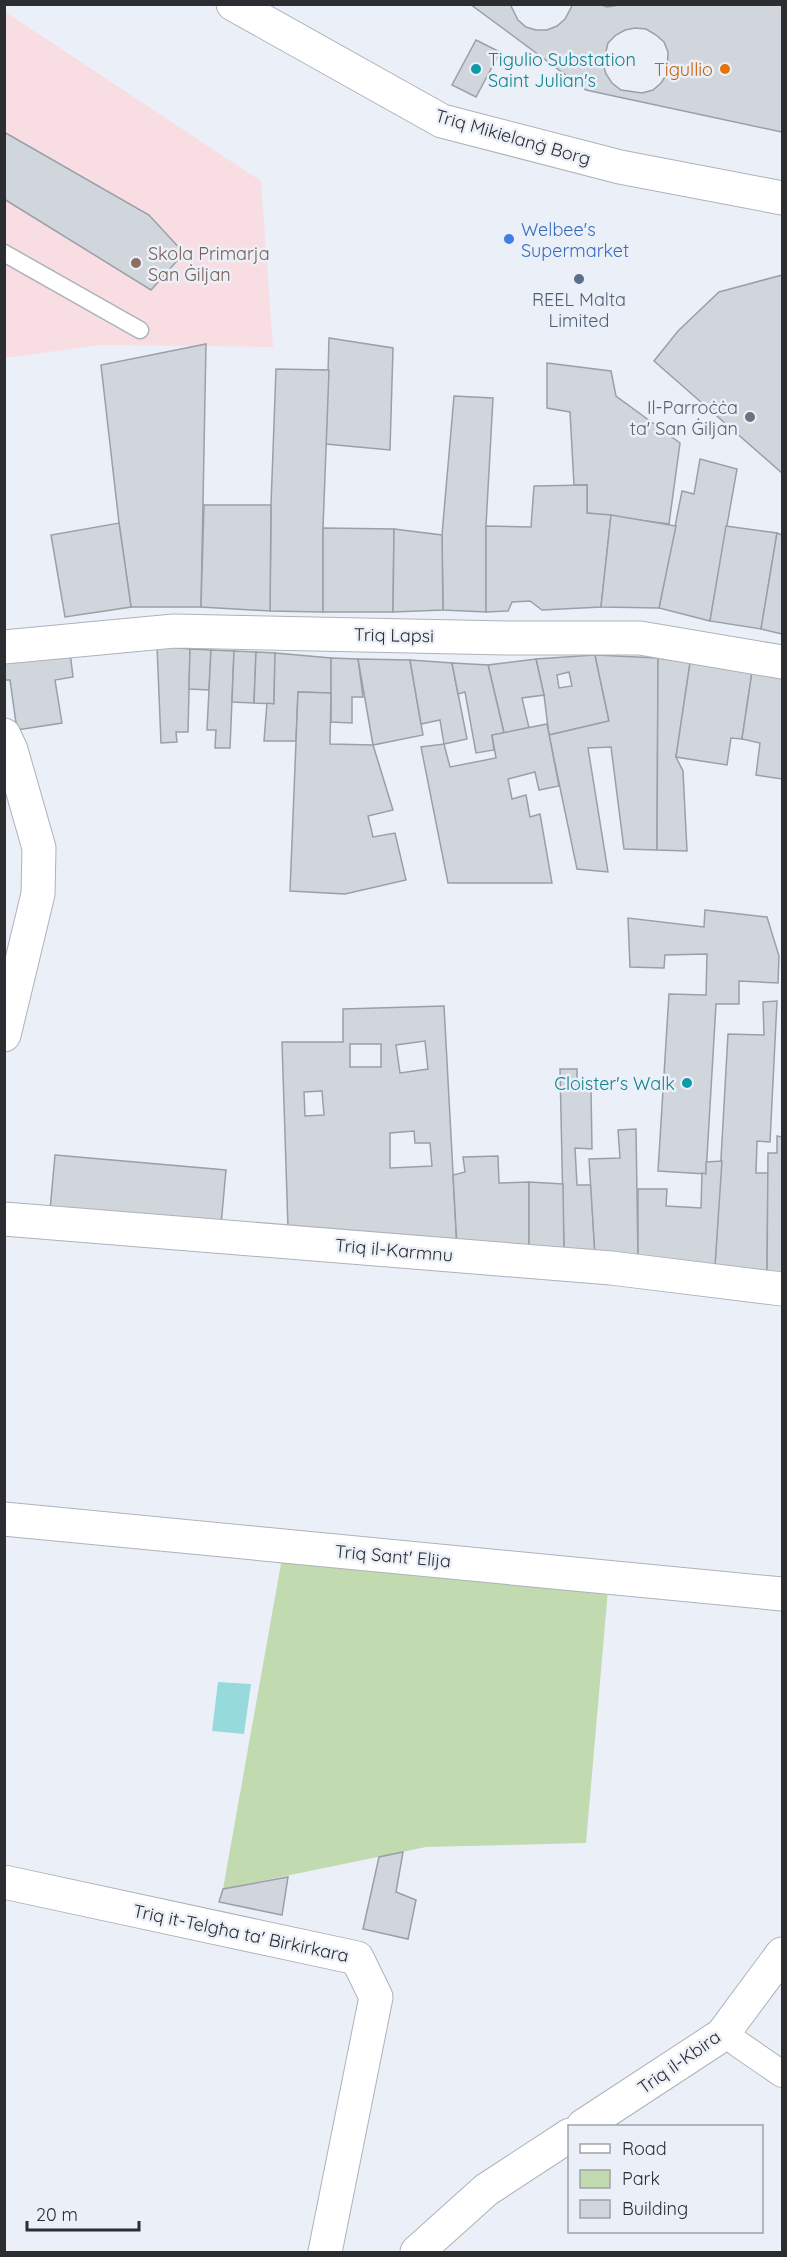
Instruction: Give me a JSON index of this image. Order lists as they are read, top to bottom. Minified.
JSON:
{"streets":{"street":["Triq Mikielanġ Borg","Triq Lapsi","Triq il-Karmnu","Triq Sant' Elija","Triq it-Telgħa ta' Birkirkara","Triq il-Kbira"]},"places":["Tigulio Substation Saint Julian's","Tigullio","Welbee's Supermarket","Skola Primarja San Ġiljan","REEL Malta Limited","Il-Parroċċa ta' San Ġiljan","Cloister's Walk"],"legend":["Road","Park","Building"],"scale_bar":"20 m"}
